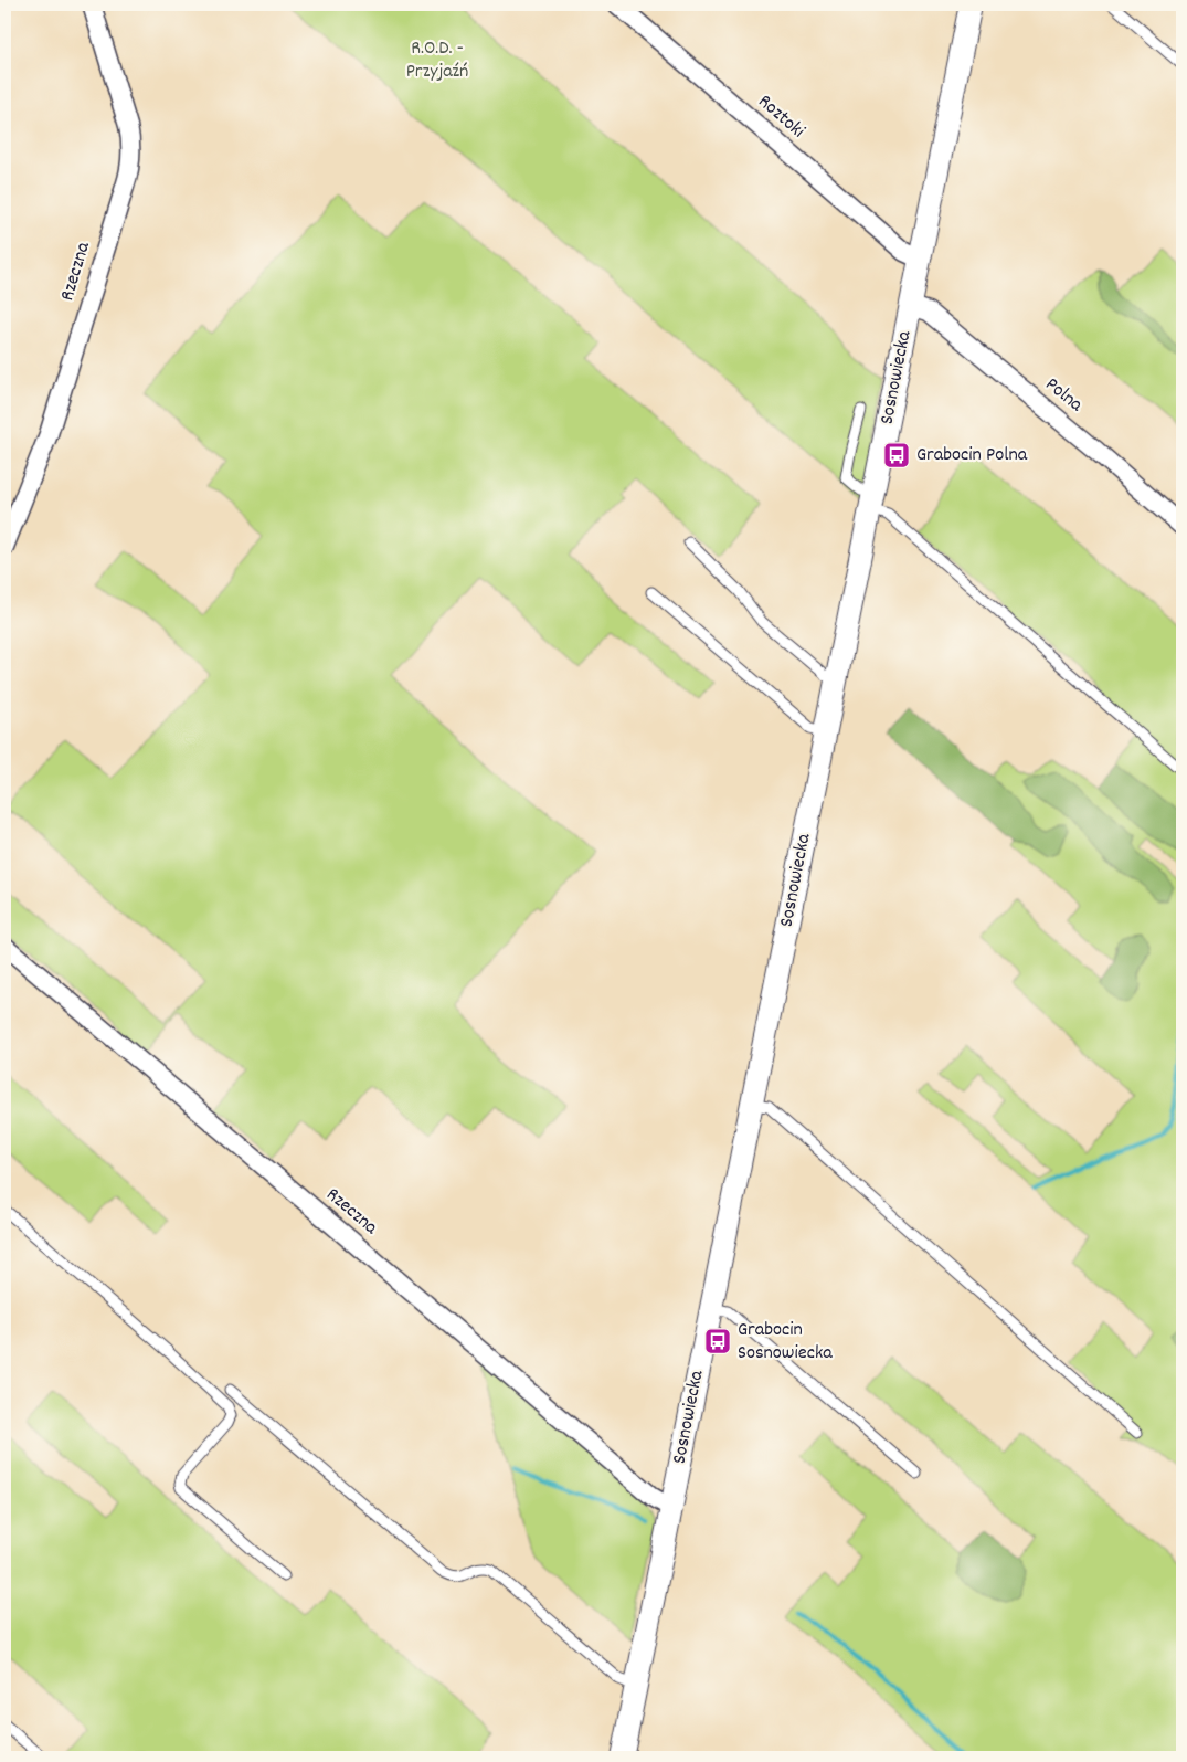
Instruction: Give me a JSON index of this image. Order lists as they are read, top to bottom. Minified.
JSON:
{"streets":{"street":["Roztoki","Rzeczna","Sosnowiecka","Polna"]},"crossings":[["Roztoki","Sosnowiecka"],["Rzeczna","Sosnowiecka"],["Sosnowiecka","Polna"]],"parks":["R.O.D. - Przyjaźń"],"places":{"bus stop":["Grabocin Polna","Grabocin Sosnowiecka"]}}
